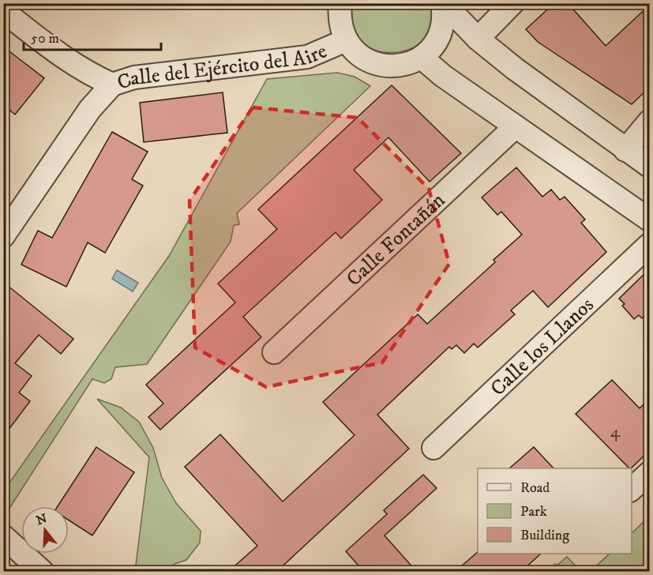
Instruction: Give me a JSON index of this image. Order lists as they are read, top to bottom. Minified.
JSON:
{"streets":{"street":["Calle del Ejército del Aire","Calle Fontañán","Calle los Llanos"]},"house_numbers":["4"],"legend":["Road","Park","Building"],"scale_bar":"50 m","north":"top"}
